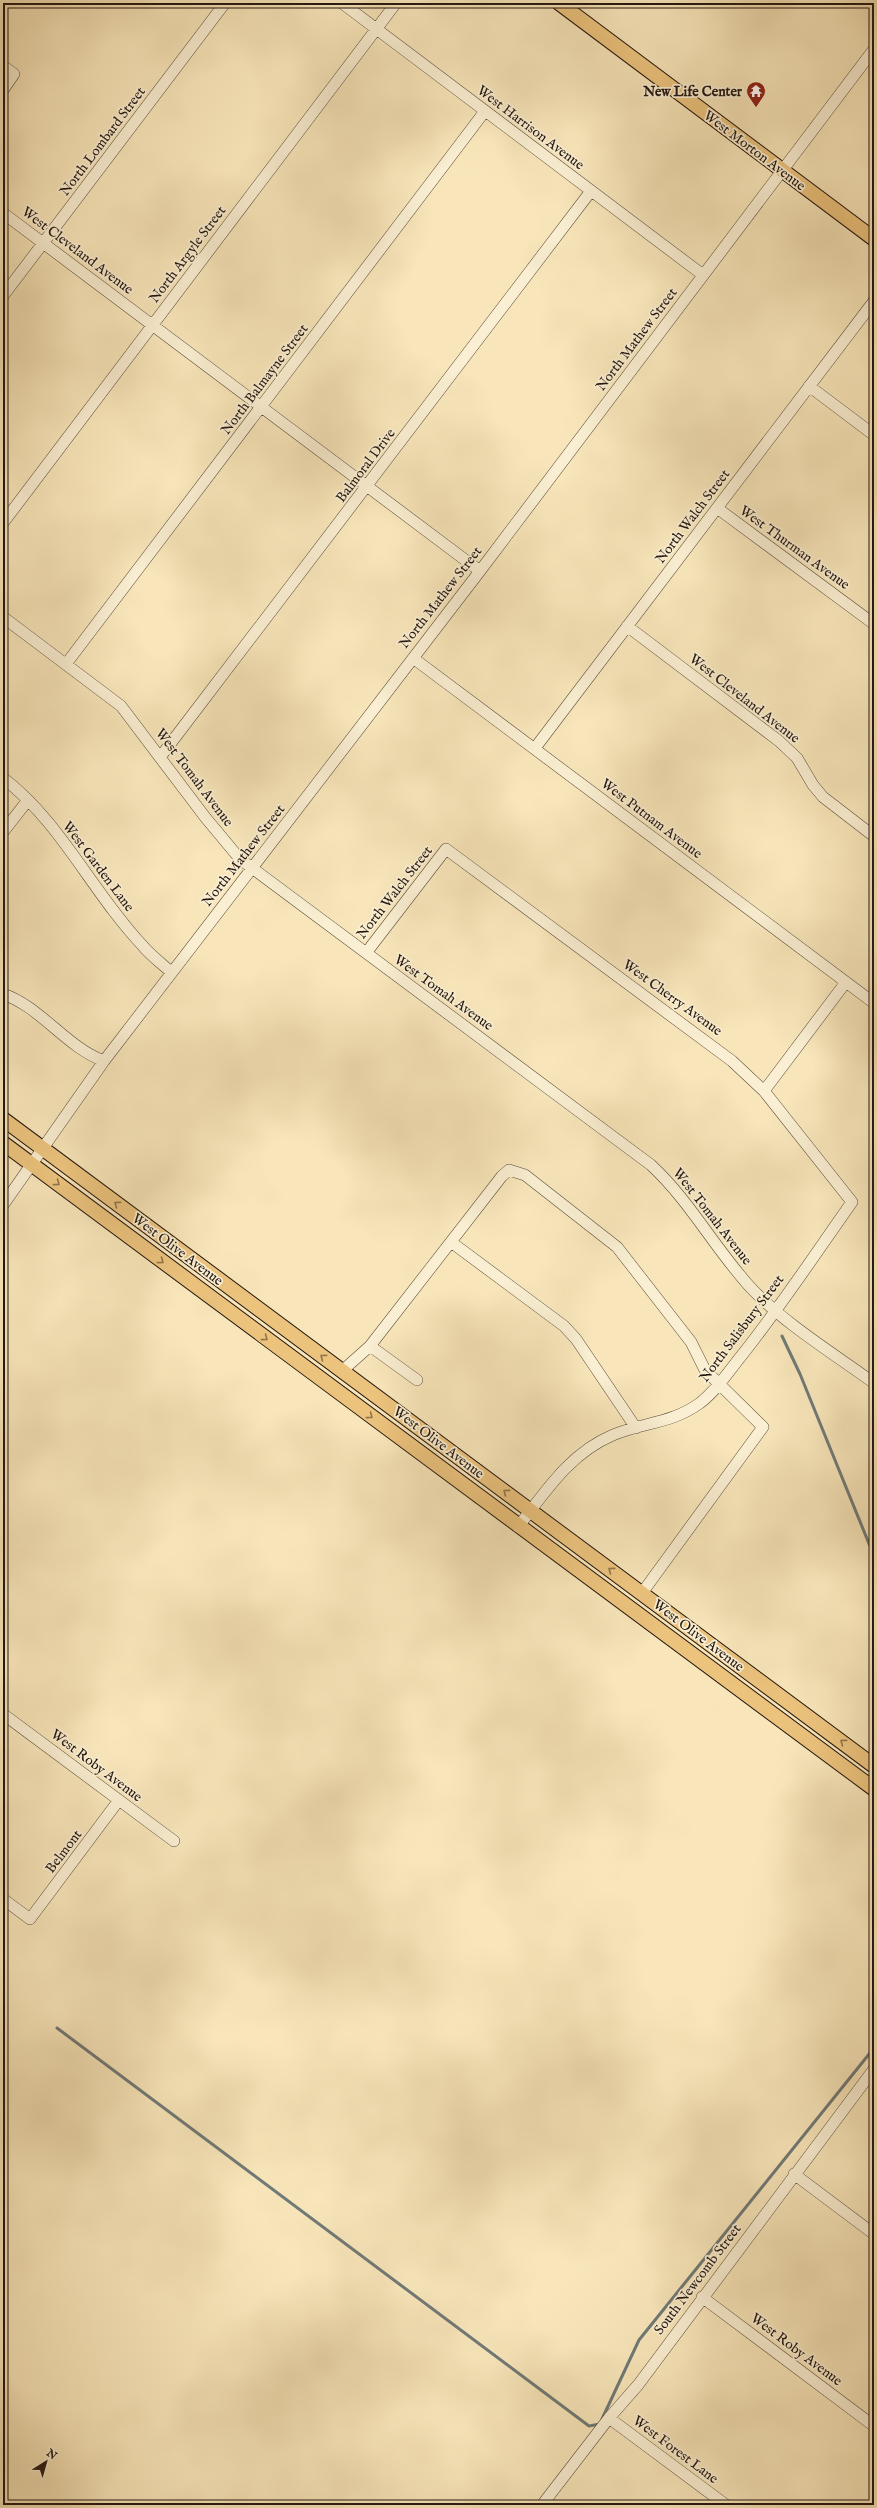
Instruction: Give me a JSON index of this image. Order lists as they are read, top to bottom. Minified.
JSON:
{"streets":{"main road":["West Morton Avenue","West Olive Avenue"],"street":["West Harrison Avenue","North Lombard Street","West Cleveland Avenue","North Argyle Street","North Mathew Street","North Balmayne Street","Balmoral Drive","North Walch Street","West Thurman Avenue","West Tomah Avenue","West Putnam Avenue","West Garden Lane","West Cherry Avenue","North Salisbury Street","West Roby Avenue","Belmont","South Newcomb Street","West Forest Lane"]},"crossings":[["West Harrison Avenue","North Argyle Street"],["West Harrison Avenue","North Mathew Street"],["West Harrison Avenue","North Balmayne Street"],["West Harrison Avenue","Balmoral Drive"],["North Lombard Street","West Cleveland Avenue"],["West Morton Avenue","North Mathew Street"],["West Cleveland Avenue","North Argyle Street"],["West Cleveland Avenue","North Mathew Street"],["West Cleveland Avenue","North Balmayne Street"],["West Cleveland Avenue","Balmoral Drive"],["West Cleveland Avenue","North Walch Street"],["North Mathew Street","West Tomah Avenue"],["North Mathew Street","West Putnam Avenue"],["North Mathew Street","West Garden Lane"],["North Mathew Street","West Olive Avenue"],["North Balmayne Street","West Tomah Avenue"],["Balmoral Drive","West Tomah Avenue"],["North Walch Street","West Thurman Avenue"],["North Walch Street","West Tomah Avenue"],["North Walch Street","West Putnam Avenue"],["North Walch Street","West Cherry Avenue"],["West Tomah Avenue","North Salisbury Street"],["West Cherry Avenue","North Salisbury Street"],["West Olive Avenue","North Salisbury Street"],["West Roby Avenue","Belmont"],["West Roby Avenue","South Newcomb Street"],["South Newcomb Street","West Forest Lane"]],"places":{"temple":["New Life Center"]},"north":"top right"}
